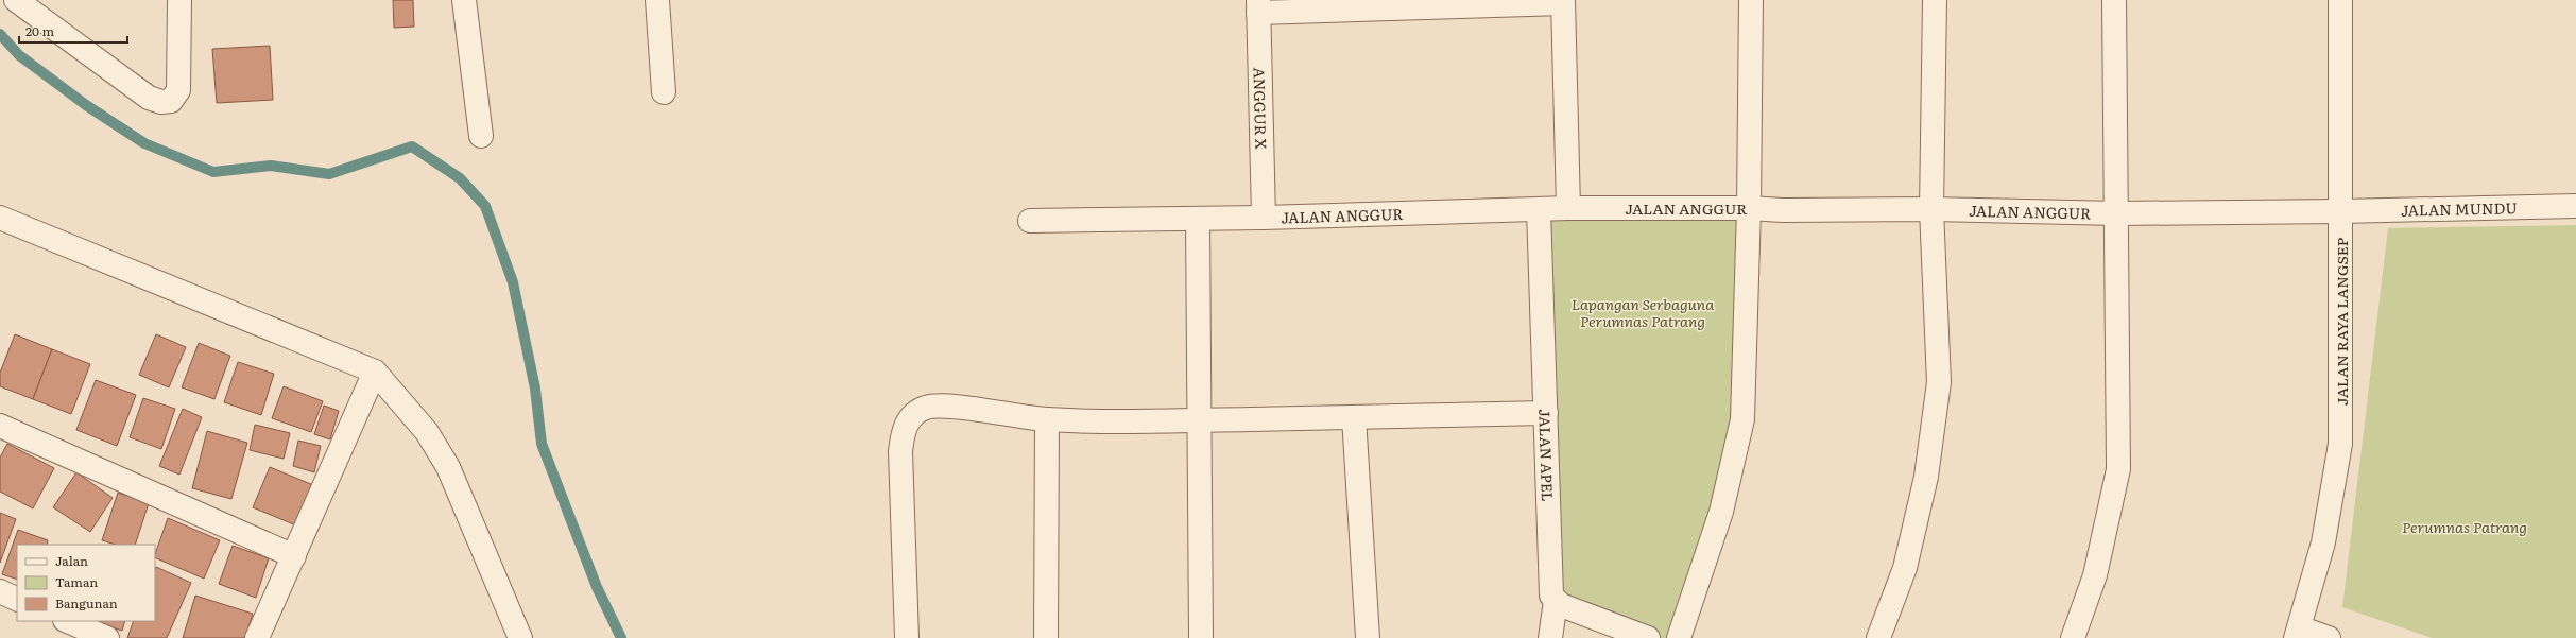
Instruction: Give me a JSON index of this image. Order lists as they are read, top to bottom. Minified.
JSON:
{"streets":{"street":["ANGGUR X","JALAN ANGGUR","JALAN MUNDU","JALAN RAYA LANGSEP","JALAN APEL"]},"crossings":[["ANGGUR X","JALAN ANGGUR"],["JALAN ANGGUR","JALAN MUNDU"],["JALAN ANGGUR","JALAN RAYA LANGSEP"],["JALAN ANGGUR","JALAN APEL"],["JALAN MUNDU","JALAN RAYA LANGSEP"]],"parks":["Lapangan Serbaguna Perumnas Patrang","Perumnas Patrang"],"legend":["Jalan","Taman","Bangunan"],"scale_bar":"20 m"}
